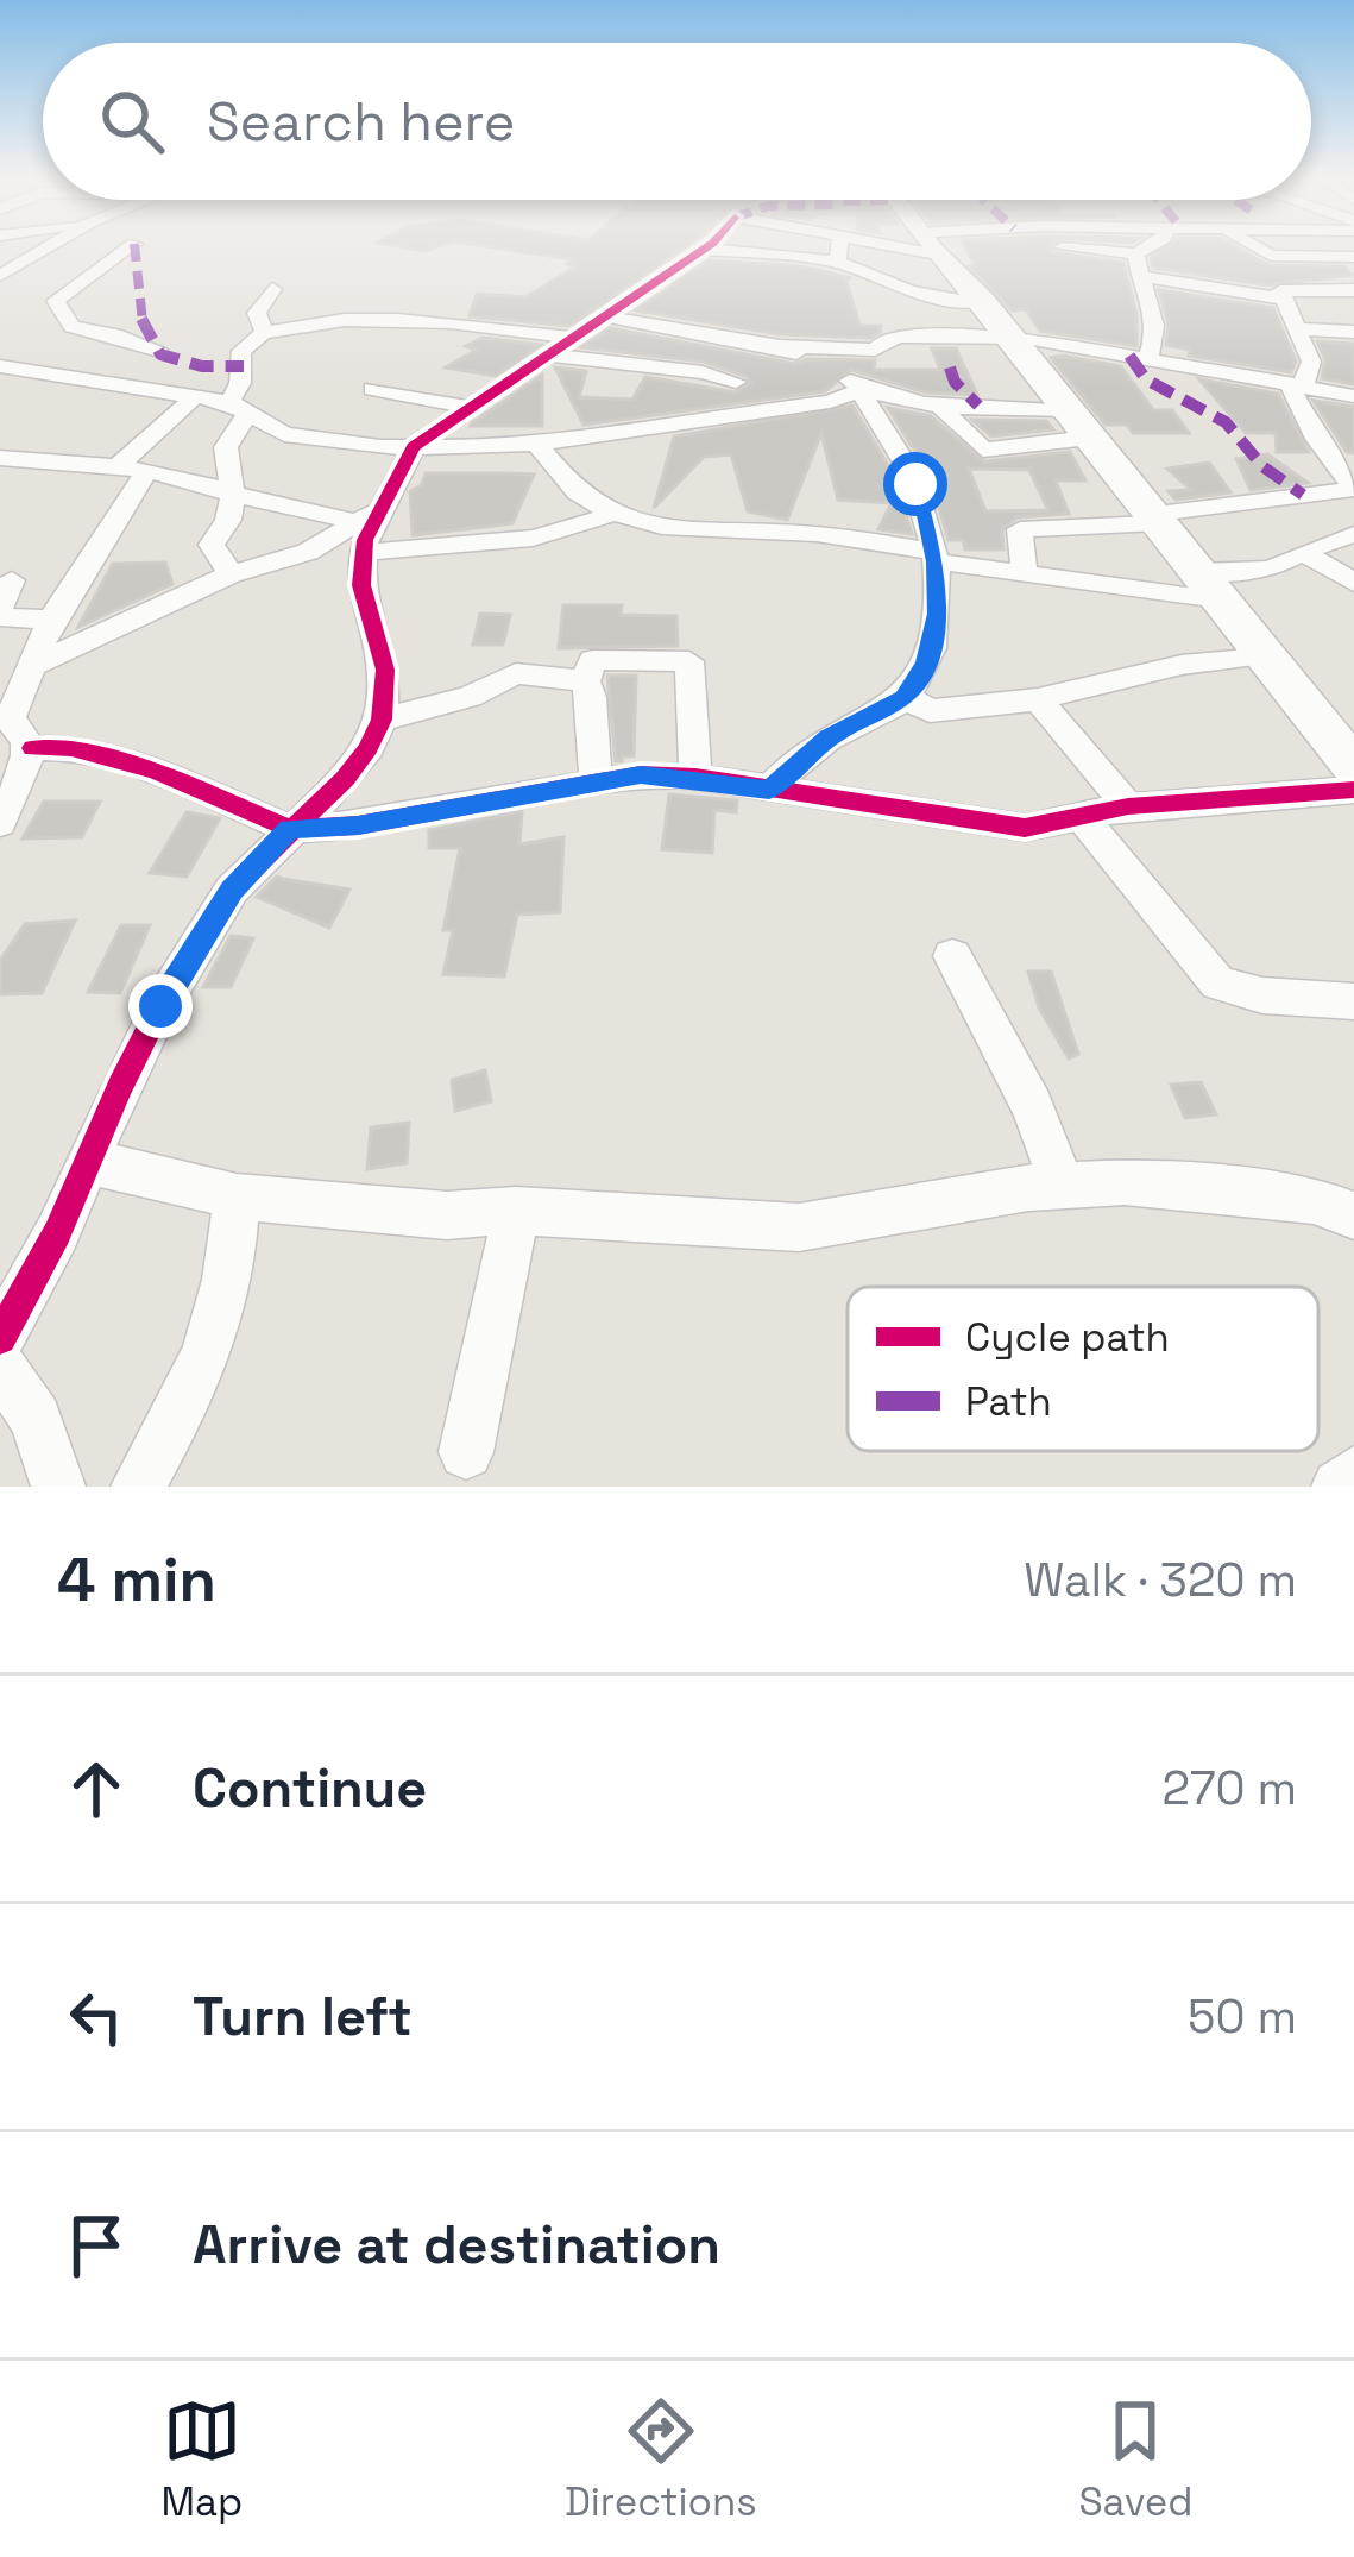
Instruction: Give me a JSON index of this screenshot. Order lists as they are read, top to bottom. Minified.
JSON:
{"legend":["Cycle path","Path"],"page":{"search":"Search here","heading":["4 min","Walk · 320 m"],"list":[["Continue","270 m"],["Turn left","50 m"],"Arrive at destination"],"nav":["Map","Directions","Saved"]}}
